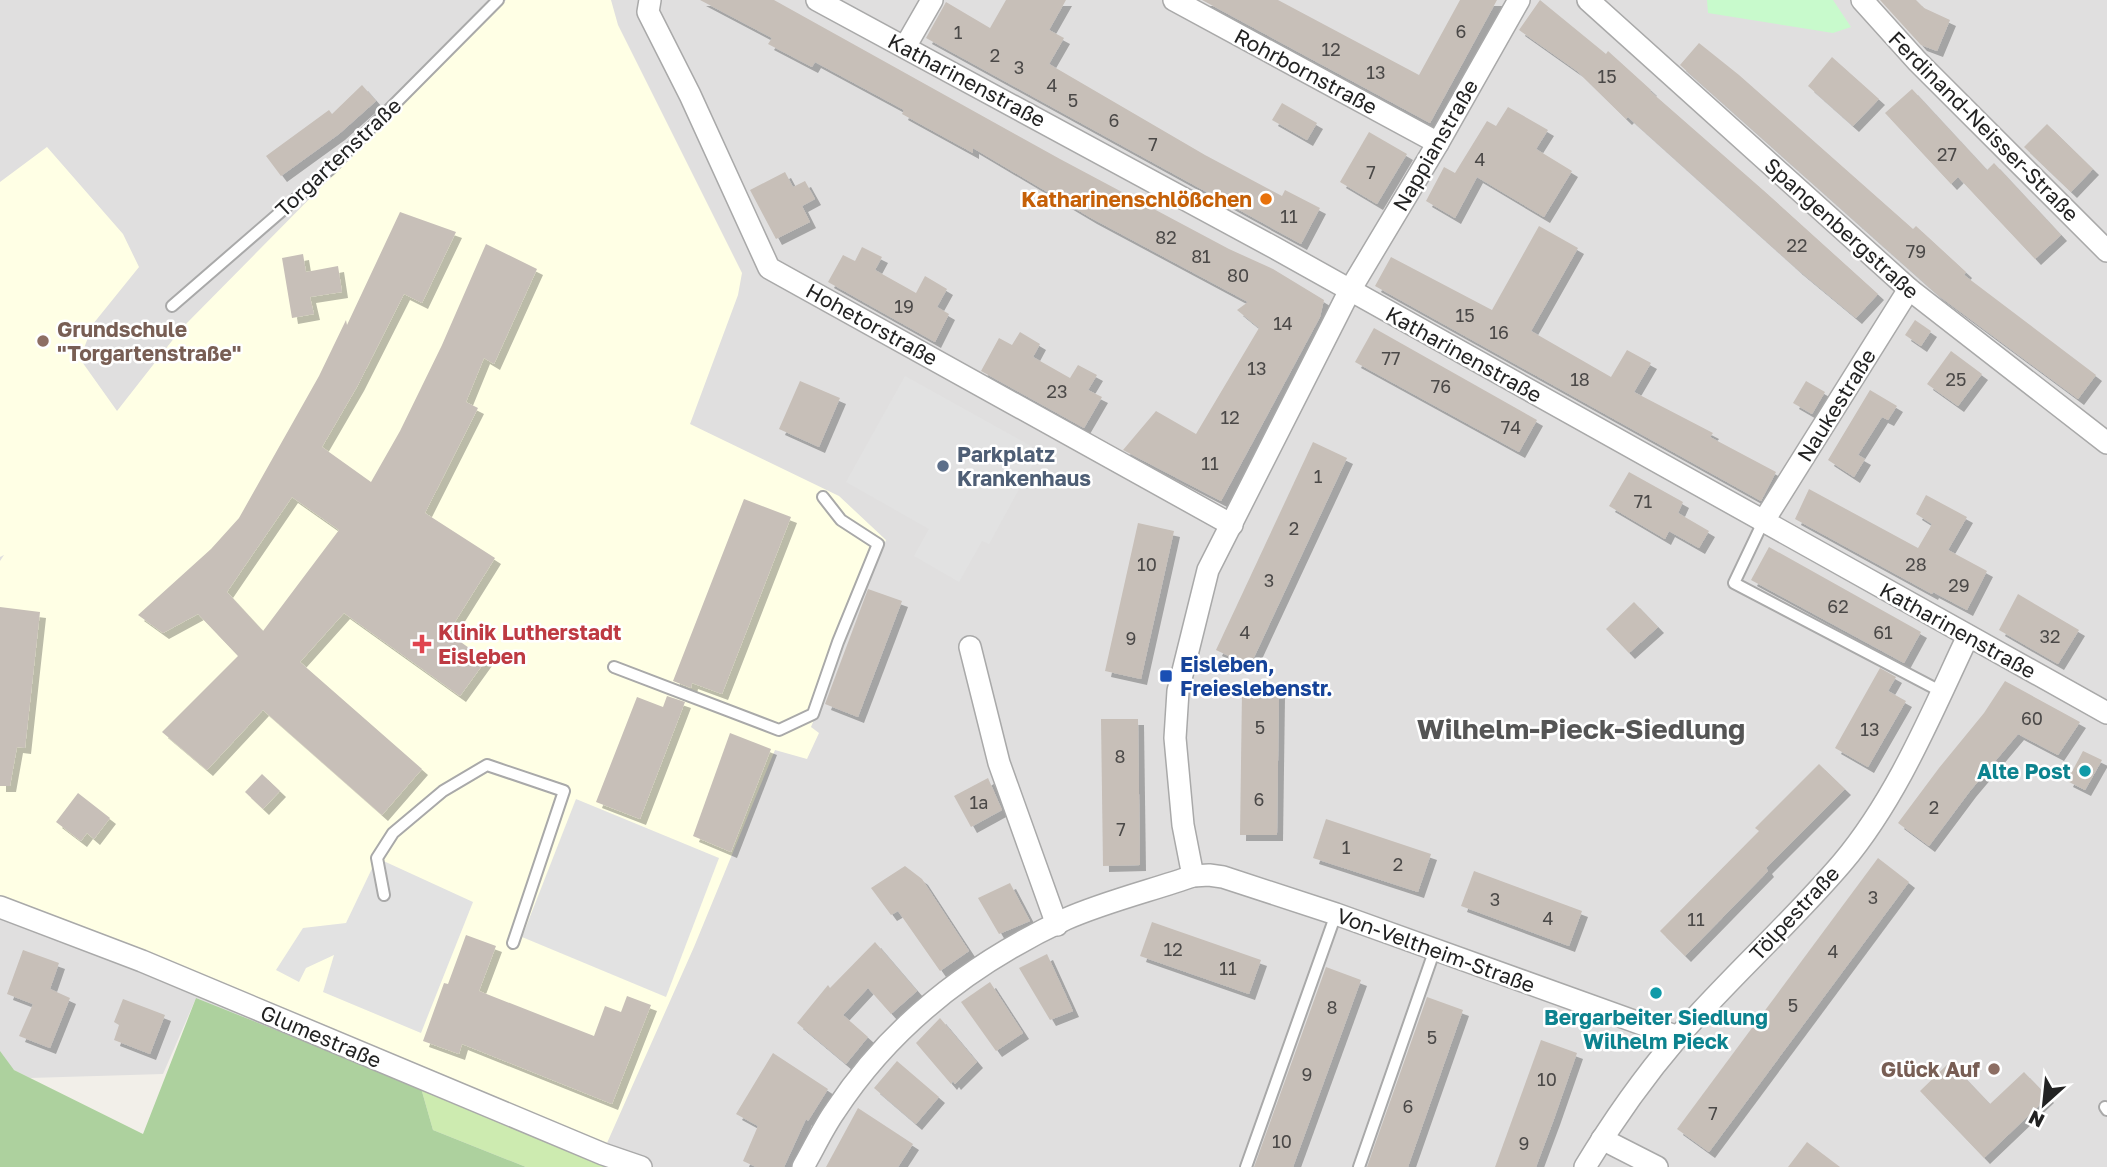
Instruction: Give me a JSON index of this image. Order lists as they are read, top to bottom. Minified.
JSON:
{"streets":{"street":["Rohrbornstraße","Katharinenstraße","Ferdinand-Neisser-Straße","Nappianstraße","Spangenbergstraße","Hohetorstraße","Naukestraße","Tölpestraße","Von-Veltheim-Straße","Glumestraße"],"lane":["Torgartenstraße"]},"crossings":[["Rohrbornstraße","Nappianstraße"],["Katharinenstraße","Nappianstraße"],["Katharinenstraße","Naukestraße"],["Katharinenstraße","Tölpestraße"],["Nappianstraße","Hohetorstraße"],["Nappianstraße","Von-Veltheim-Straße"],["Spangenbergstraße","Naukestraße"],["Tölpestraße","Von-Veltheim-Straße"]],"districts":["Wilhelm-Pieck-Siedlung"],"places":{"other":["Katharinenschlößchen","Grundschule \"Torgartenstraße\"","Parkplatz Krankenhaus","Alte Post","Bergarbeiter Siedlung Wilhelm Pieck","Glück Auf"],"health":["Klinik Lutherstadt Eisleben"],"transit":["Eisleben, Freieslebenstr."]},"house_numbers":["6","1","12","2","3","13","15","4","5","6","7","27","4","7","11","82","22","79","81","80","19","15","14","16","77","13","18","25","76","23","12","74","11","1","71","2","10","28","3","29","62","4","61","32","9","60","5","13","8","6","1a","2","7","1","2","3","3","4","11","12","4","11","5","8","5","9","10","6","7","10","9"],"north":"bottom left"}
